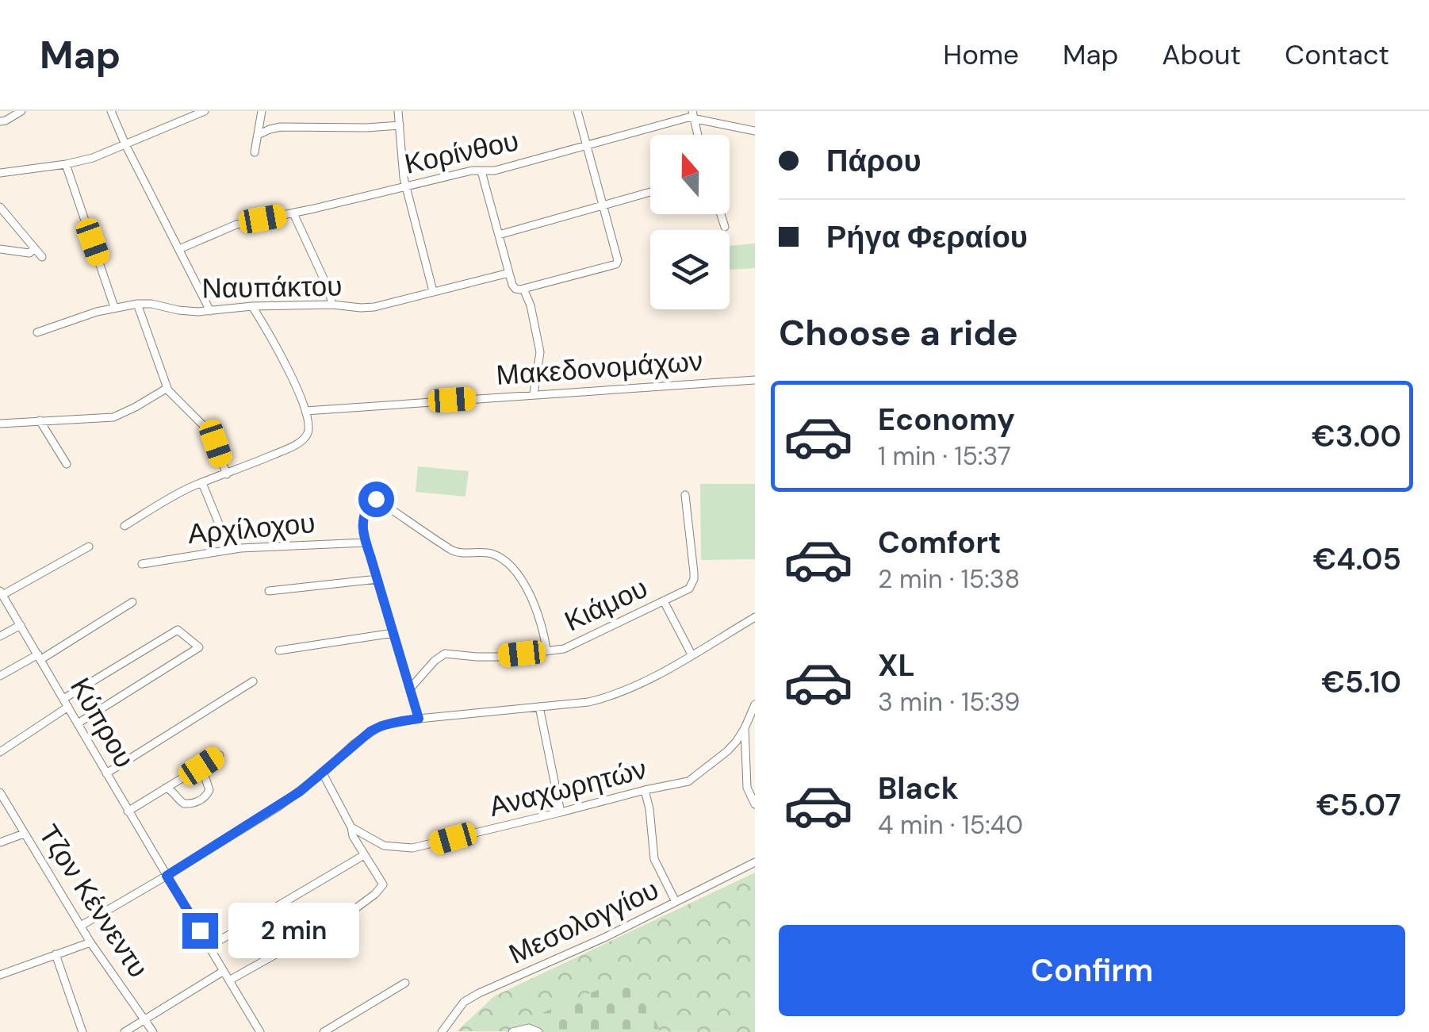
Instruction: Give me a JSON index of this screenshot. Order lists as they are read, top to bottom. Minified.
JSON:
{"streets":{"street":["Κορίνθου","Ναυπάκτου","Μακεδονομάχων","Αρχίλοχου","Κιάμου","Κύπρου","Αναχωρητών","Τζον Κέννεντυ","Μεσολογγίου"]},"north":"top","page":{"header":"Map","nav":["Home","Map","About","Contact"],"banner":["Πάρου","Ρήγα Φεραίου"],"heading":"Choose a ride","list":[{"name":"Economy","note":"1 min · 15:37","value":"€3.00"},{"name":"Comfort","note":"2 min · 15:38","value":"€4.05"},{"name":"XL","note":"3 min · 15:39","value":"€5.10"},{"name":"Black","note":"4 min · 15:40","value":"€5.07"}],"bubble":"2 min","buttons":"Confirm"}}
